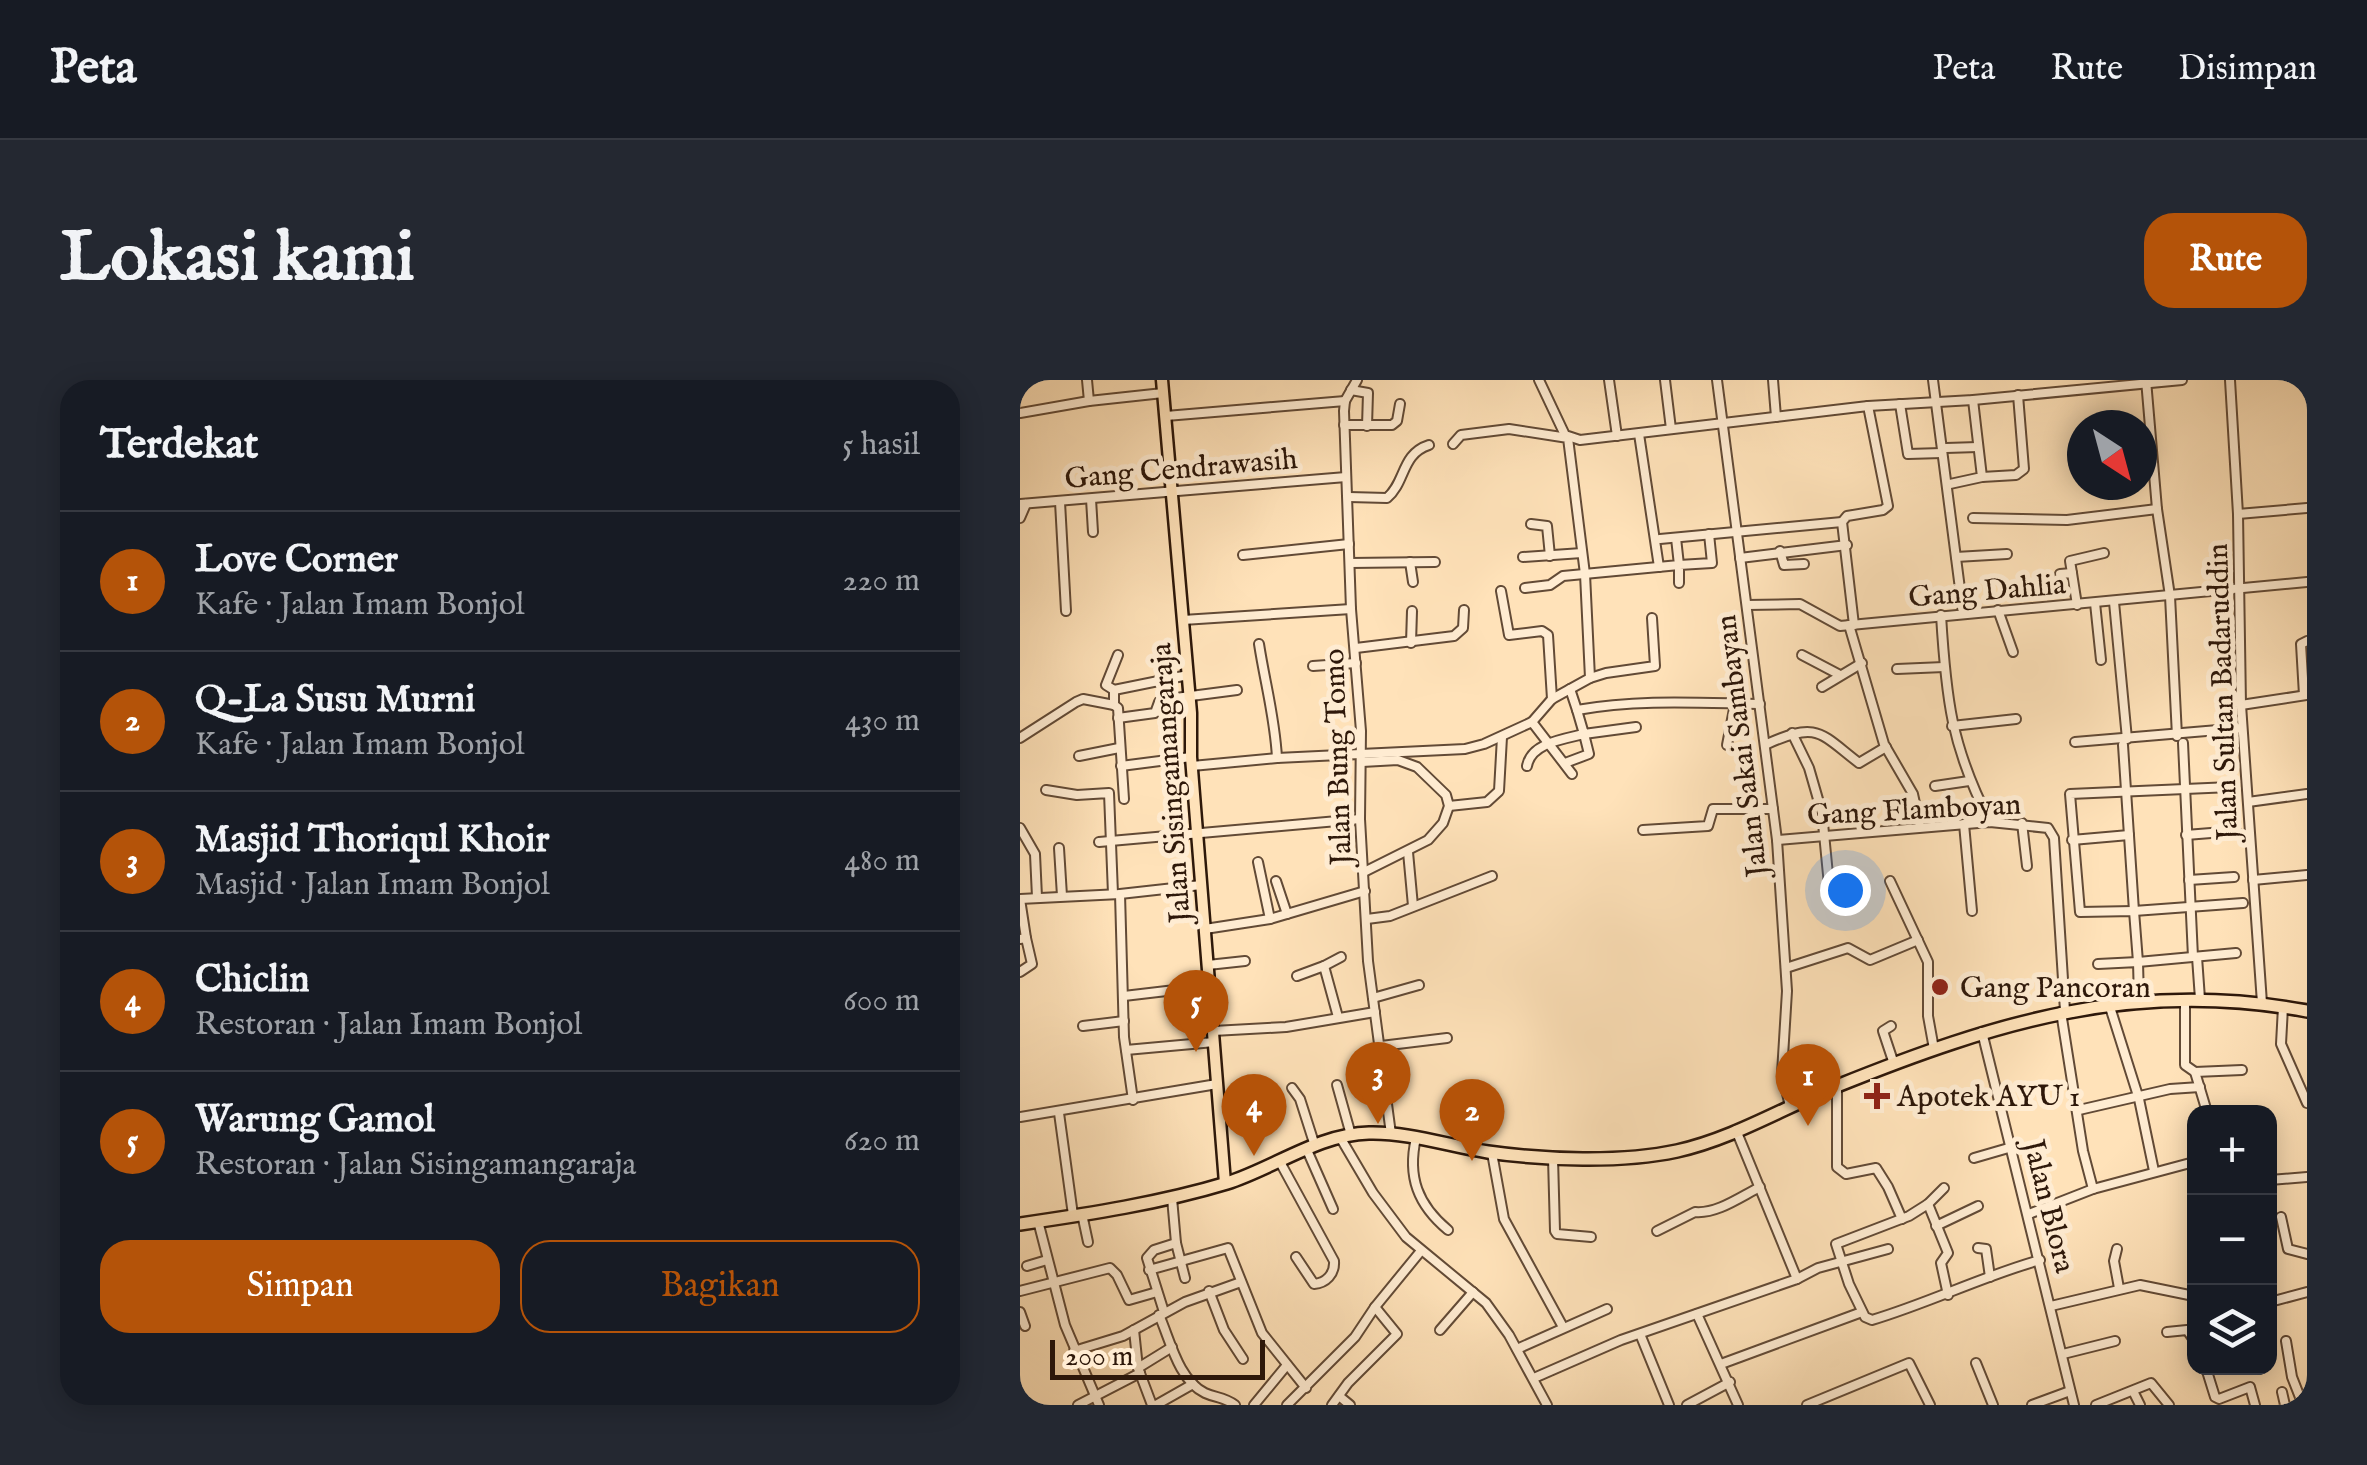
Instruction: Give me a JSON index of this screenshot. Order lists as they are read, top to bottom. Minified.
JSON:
{"streets":{"main road":["Jalan Sisingamangaraja"],"street":["Gang Cendrawasih","Gang Dahlia","Jalan Sultan Badaruddin","Jalan Sakai Sambayan","Jalan Bung Tomo","Gang Flamboyan","Jalan Blora"]},"crossings":[["Gang Cendrawasih","Jalan Bung Tomo"],["Gang Cendrawasih","Jalan Sisingamangaraja"],["Gang Dahlia","Jalan Sultan Badaruddin"],["Gang Dahlia","Jalan Sakai Sambayan"],["Jalan Sakai Sambayan","Gang Flamboyan"]],"places":{"other":["Gang Pancoran"],"health":["Apotek AYU 1"]},"scale_bar":"200 m","north":"bottom right","page":{"header":"Peta","nav":["Peta","Rute","Disimpan"],"buttons":["Rute",["Simpan","Bagikan"]],"title":"Lokasi kami","heading":["Terdekat","5 hasil"],"list":[{"mark":"1","name":"Love Corner","note":"Kafe · Jalan Imam Bonjol","value":"220 m"},{"mark":"2","name":"Q-La Susu Murni","note":"Kafe · Jalan Imam Bonjol","value":"430 m"},{"mark":"3","name":"Masjid Thoriqul Khoir","note":"Masjid · Jalan Imam Bonjol","value":"480 m"},{"mark":"4","name":"Chiclin","note":"Restoran · Jalan Imam Bonjol","value":"600 m"},{"mark":"5","name":"Warung Gamol","note":"Restoran · Jalan Sisingamangaraja","value":"620 m"}],"pins":["5","3","1","4","2"],"map_buttons":["+","−"],"scale":"200 m"}}
